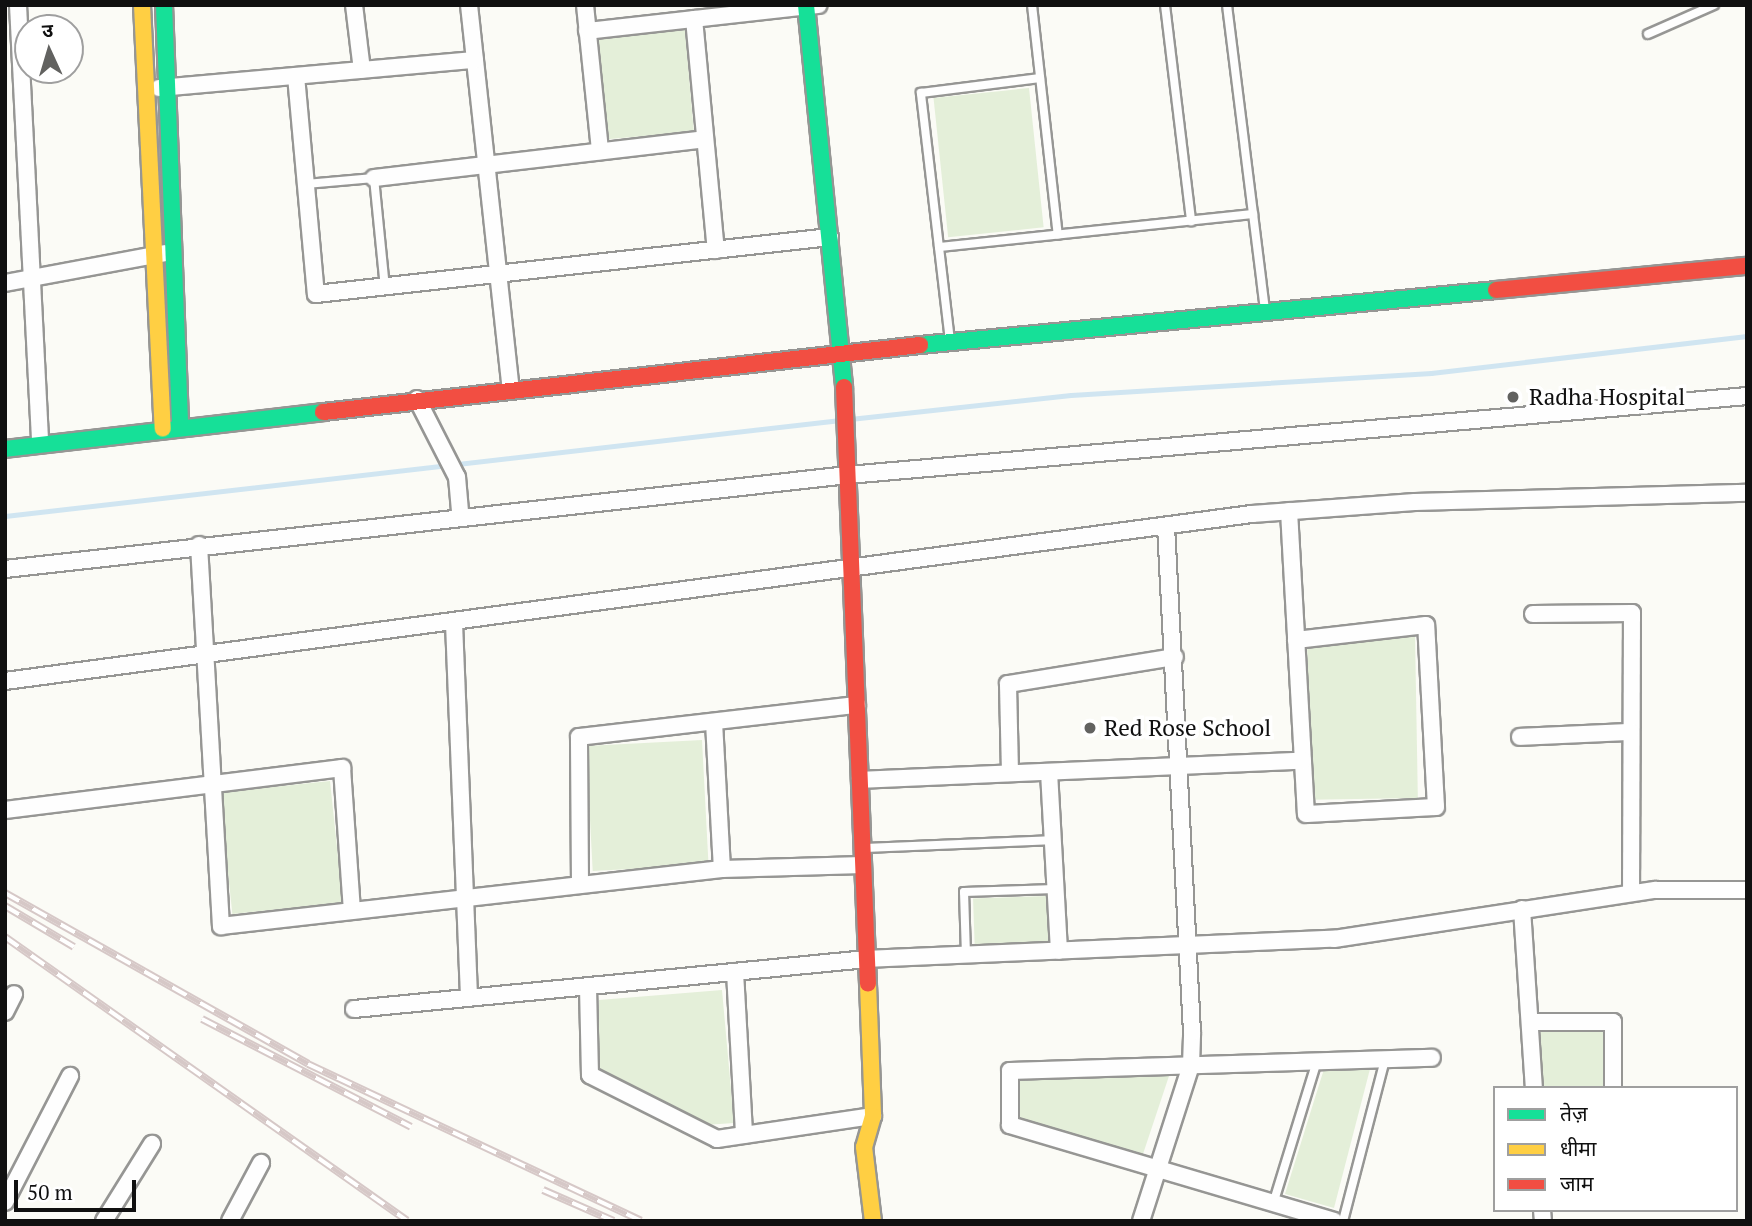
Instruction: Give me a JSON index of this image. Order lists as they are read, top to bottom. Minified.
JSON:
{"places":["Radha Hospital","Red Rose School"],"legend":["तेज़","धीमा","जाम"],"scale_bar":"50 m","north":"top"}
